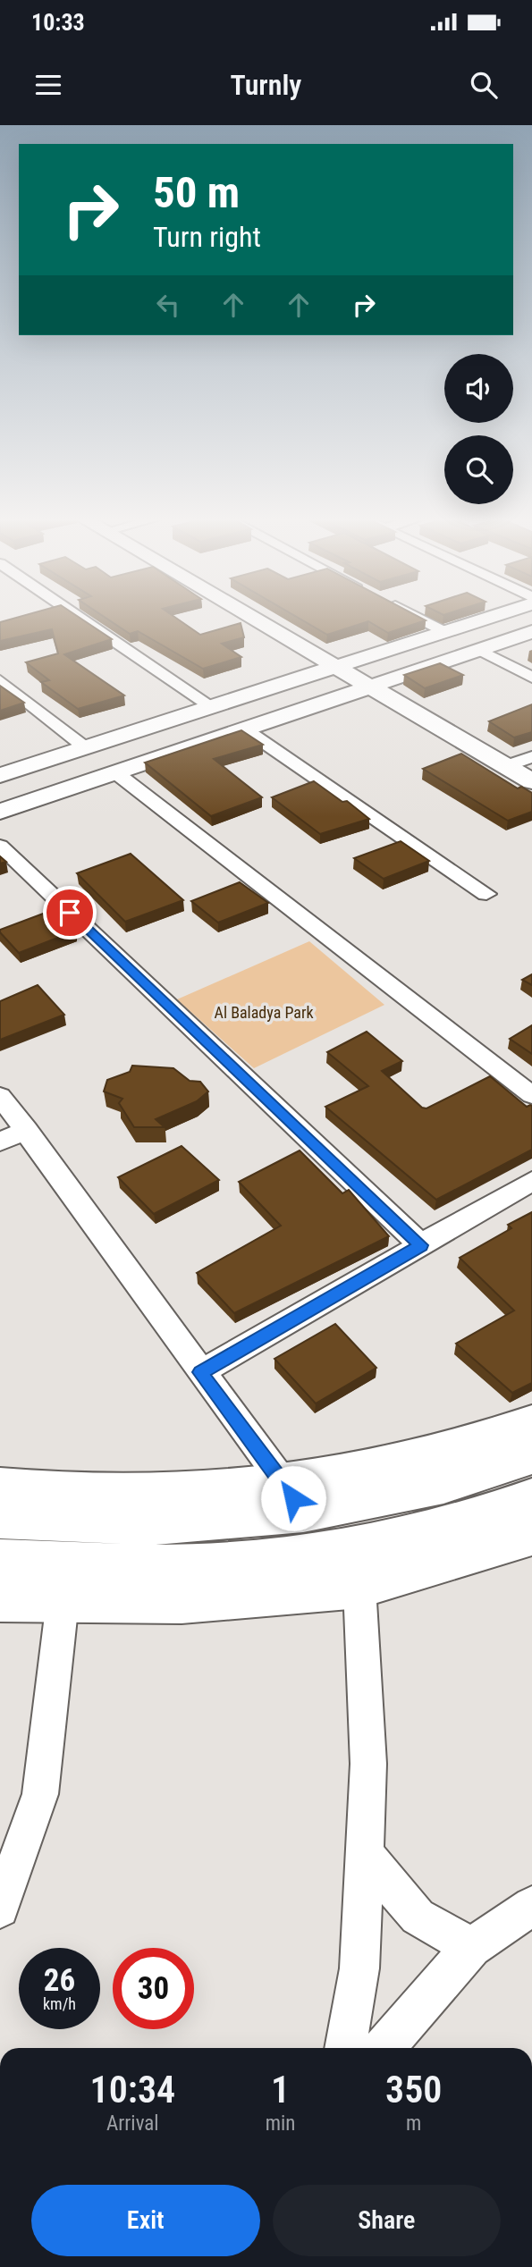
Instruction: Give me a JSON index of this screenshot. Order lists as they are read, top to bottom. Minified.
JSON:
{"parks":["Al Baladya Park"],"page":{"status":"10:33","header":"Turnly","turn":["50 m","Turn right"],"speed":"26 km/h","limit":"30","eta":["10:34","Arrival","1","min","350","m"],"buttons":["Exit","Share"]}}
